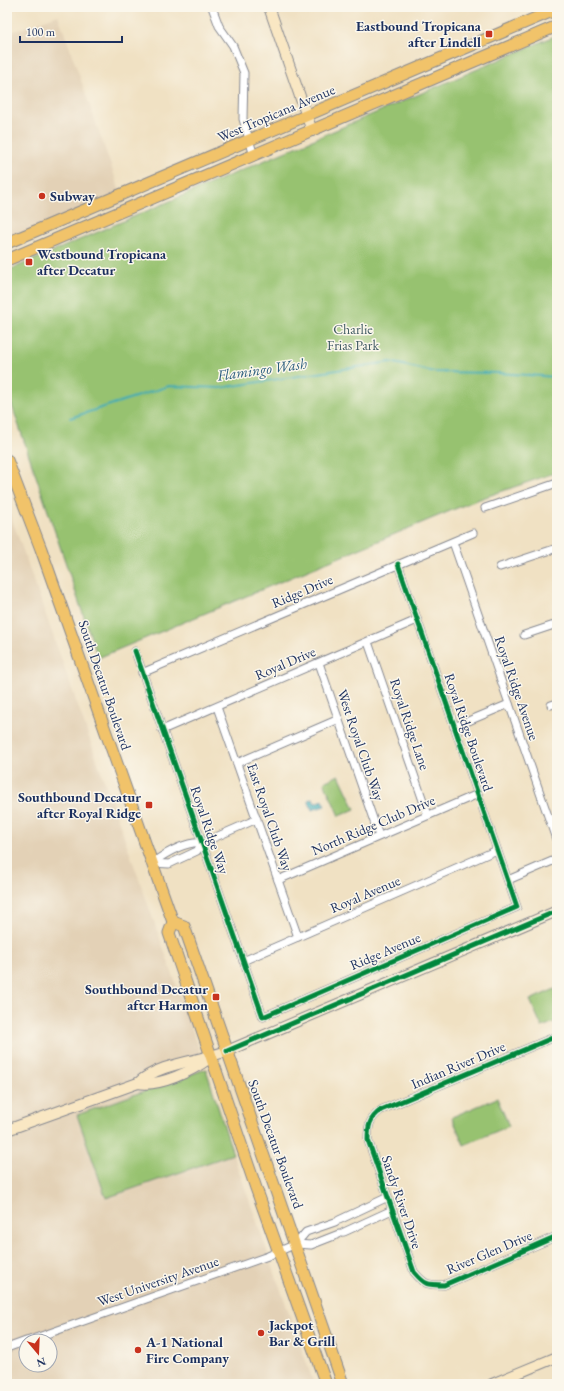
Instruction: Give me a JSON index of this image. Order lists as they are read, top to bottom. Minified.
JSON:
{"streets":{"main road":["West Tropicana Avenue","South Decatur Boulevard"],"street":["Ridge Drive","Royal Drive","Royal Ridge Avenue","Royal Ridge Lane","Royal Ridge Boulevard","West Royal Club Way","East Royal Club Way","North Ridge Club Drive","Royal Ridge Way","Royal Avenue","Ridge Avenue","Indian River Drive","Sandy River Drive","River Glen Drive","West University Avenue"]},"crossings":[["Ridge Drive","Royal Ridge Avenue"],["Ridge Drive","Royal Ridge Boulevard"],["Ridge Drive","Royal Ridge Way"],["Royal Drive","Royal Ridge Lane"],["Royal Drive","Royal Ridge Boulevard"],["Royal Drive","West Royal Club Way"],["Royal Drive","East Royal Club Way"],["Royal Drive","Royal Ridge Way"],["South Decatur Boulevard","West University Avenue"],["Royal Ridge Lane","North Ridge Club Drive"],["Royal Ridge Boulevard","North Ridge Club Drive"],["Royal Ridge Boulevard","Royal Avenue"],["Royal Ridge Boulevard","Ridge Avenue"],["West Royal Club Way","North Ridge Club Drive"],["East Royal Club Way","North Ridge Club Drive"],["East Royal Club Way","Royal Avenue"],["Royal Ridge Way","Royal Avenue"],["Royal Ridge Way","Ridge Avenue"],["Indian River Drive","Sandy River Drive"],["Sandy River Drive","River Glen Drive"]],"water":["Flamingo Wash"],"parks":["Charlie Frias Park"],"places":{"transit":["Eastbound Tropicana after Lindell","Westbound Tropicana after Decatur","Southbound Decatur after Royal Ridge","Southbound Decatur after Harmon"],"other":["Subway","Jackpot Bar & Grill","A-1 National Fire Company"]},"scale_bar":"100 m","north":"bottom"}
